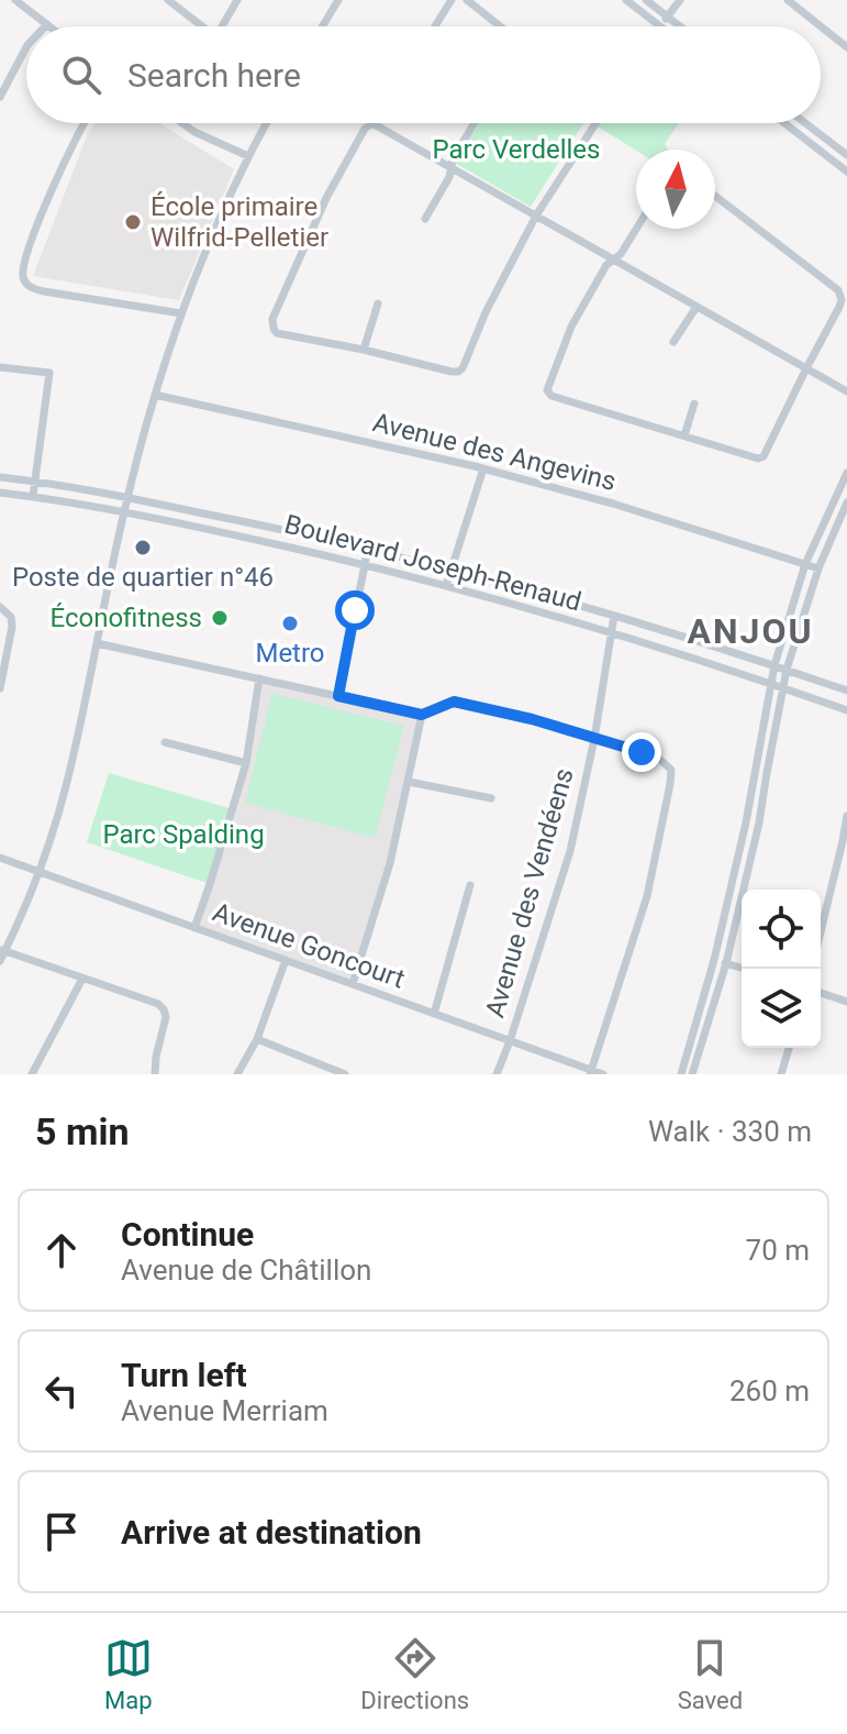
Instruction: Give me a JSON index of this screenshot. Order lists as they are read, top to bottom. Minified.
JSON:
{"streets":{"street":["Avenue des Angevins","Boulevard Joseph-Renaud","Avenue des Vendéens","Avenue Goncourt"]},"crossings":[["Boulevard Joseph-Renaud","Avenue des Vendéens"],["Avenue des Vendéens","Avenue Goncourt"]],"districts":["ANJOU"],"parks":["Parc Verdelles","Parc Spalding"],"places":["École primaire Wilfrid-Pelletier","Poste de quartier n°46","Éconofitness","Metro"],"north":"top","page":{"search":"Search here","heading":["5 min","Walk · 330 m"],"list":[["Continue","Avenue de Châtillon","70 m"],["Turn left","Avenue Merriam","260 m"],"Arrive at destination"],"nav":["Map","Directions","Saved"]}}
